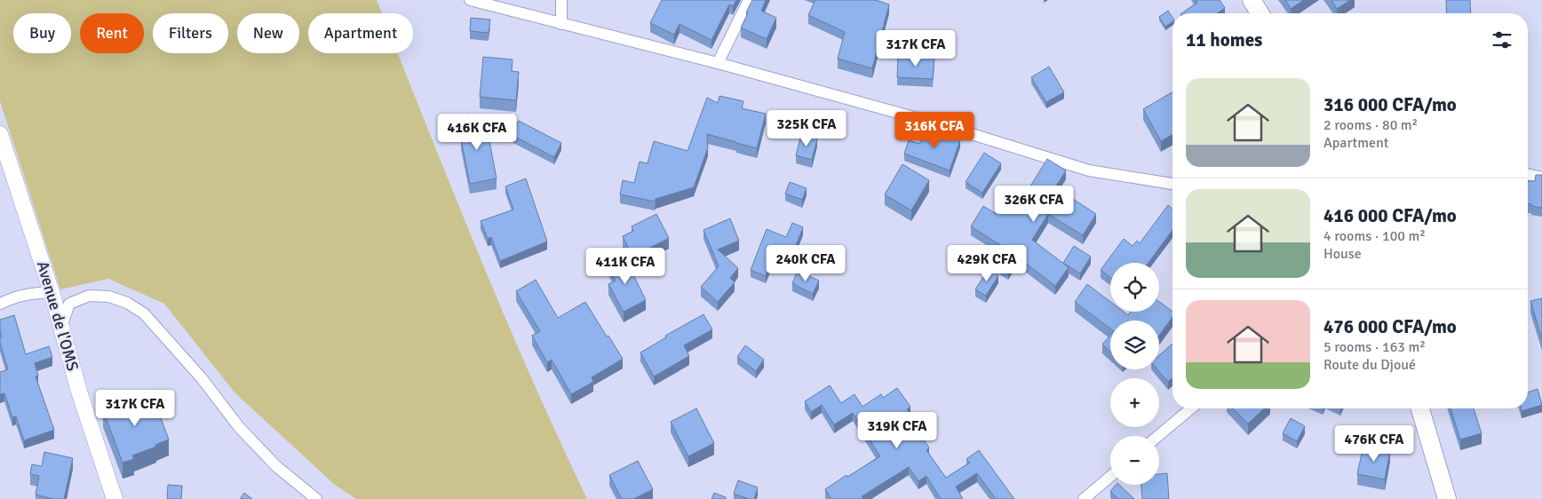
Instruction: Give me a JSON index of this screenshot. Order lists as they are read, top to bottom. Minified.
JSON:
{"streets":{"street":["Avenue de l'OMS"]},"page":{"chip":["Buy","Rent","Filters","New","Apartment"],"heading":"11 homes","price":["317K CFA","325K CFA","316K CFA","416K CFA","326K CFA","240K CFA","429K CFA","411K CFA","317K CFA","319K CFA","476K CFA"],"list":[{"name":"316 000 CFA/mo","note":"2 rooms · 80 m² · Apartment"},{"name":"416 000 CFA/mo","note":"4 rooms · 100 m² · House"},{"name":"476 000 CFA/mo","note":"5 rooms · 163 m² · Route du Djoué"}],"map_buttons":["+","−"]}}
